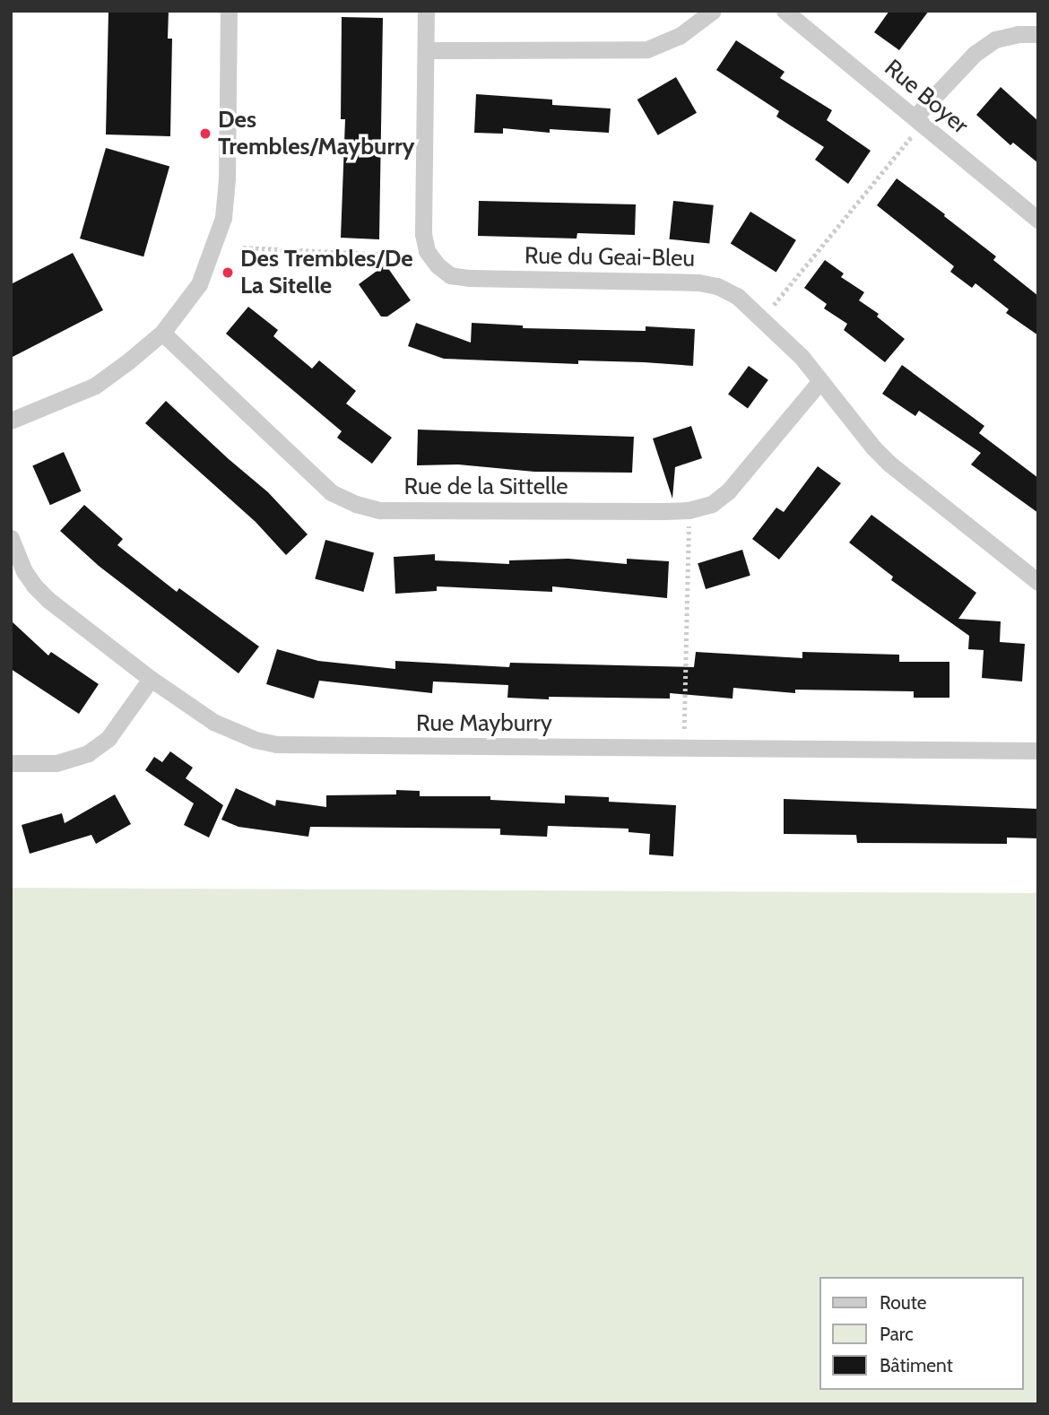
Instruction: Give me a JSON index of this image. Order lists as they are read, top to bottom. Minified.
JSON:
{"streets":{"street":["Rue Boyer","Rue du Geai-Bleu","Rue de la Sittelle","Rue Mayburry"]},"crossings":[["Rue du Geai-Bleu","Rue de la Sittelle"]],"places":["Des Trembles/Mayburry","Des Trembles/De La Sitelle"],"legend":["Route","Parc","Bâtiment"]}
